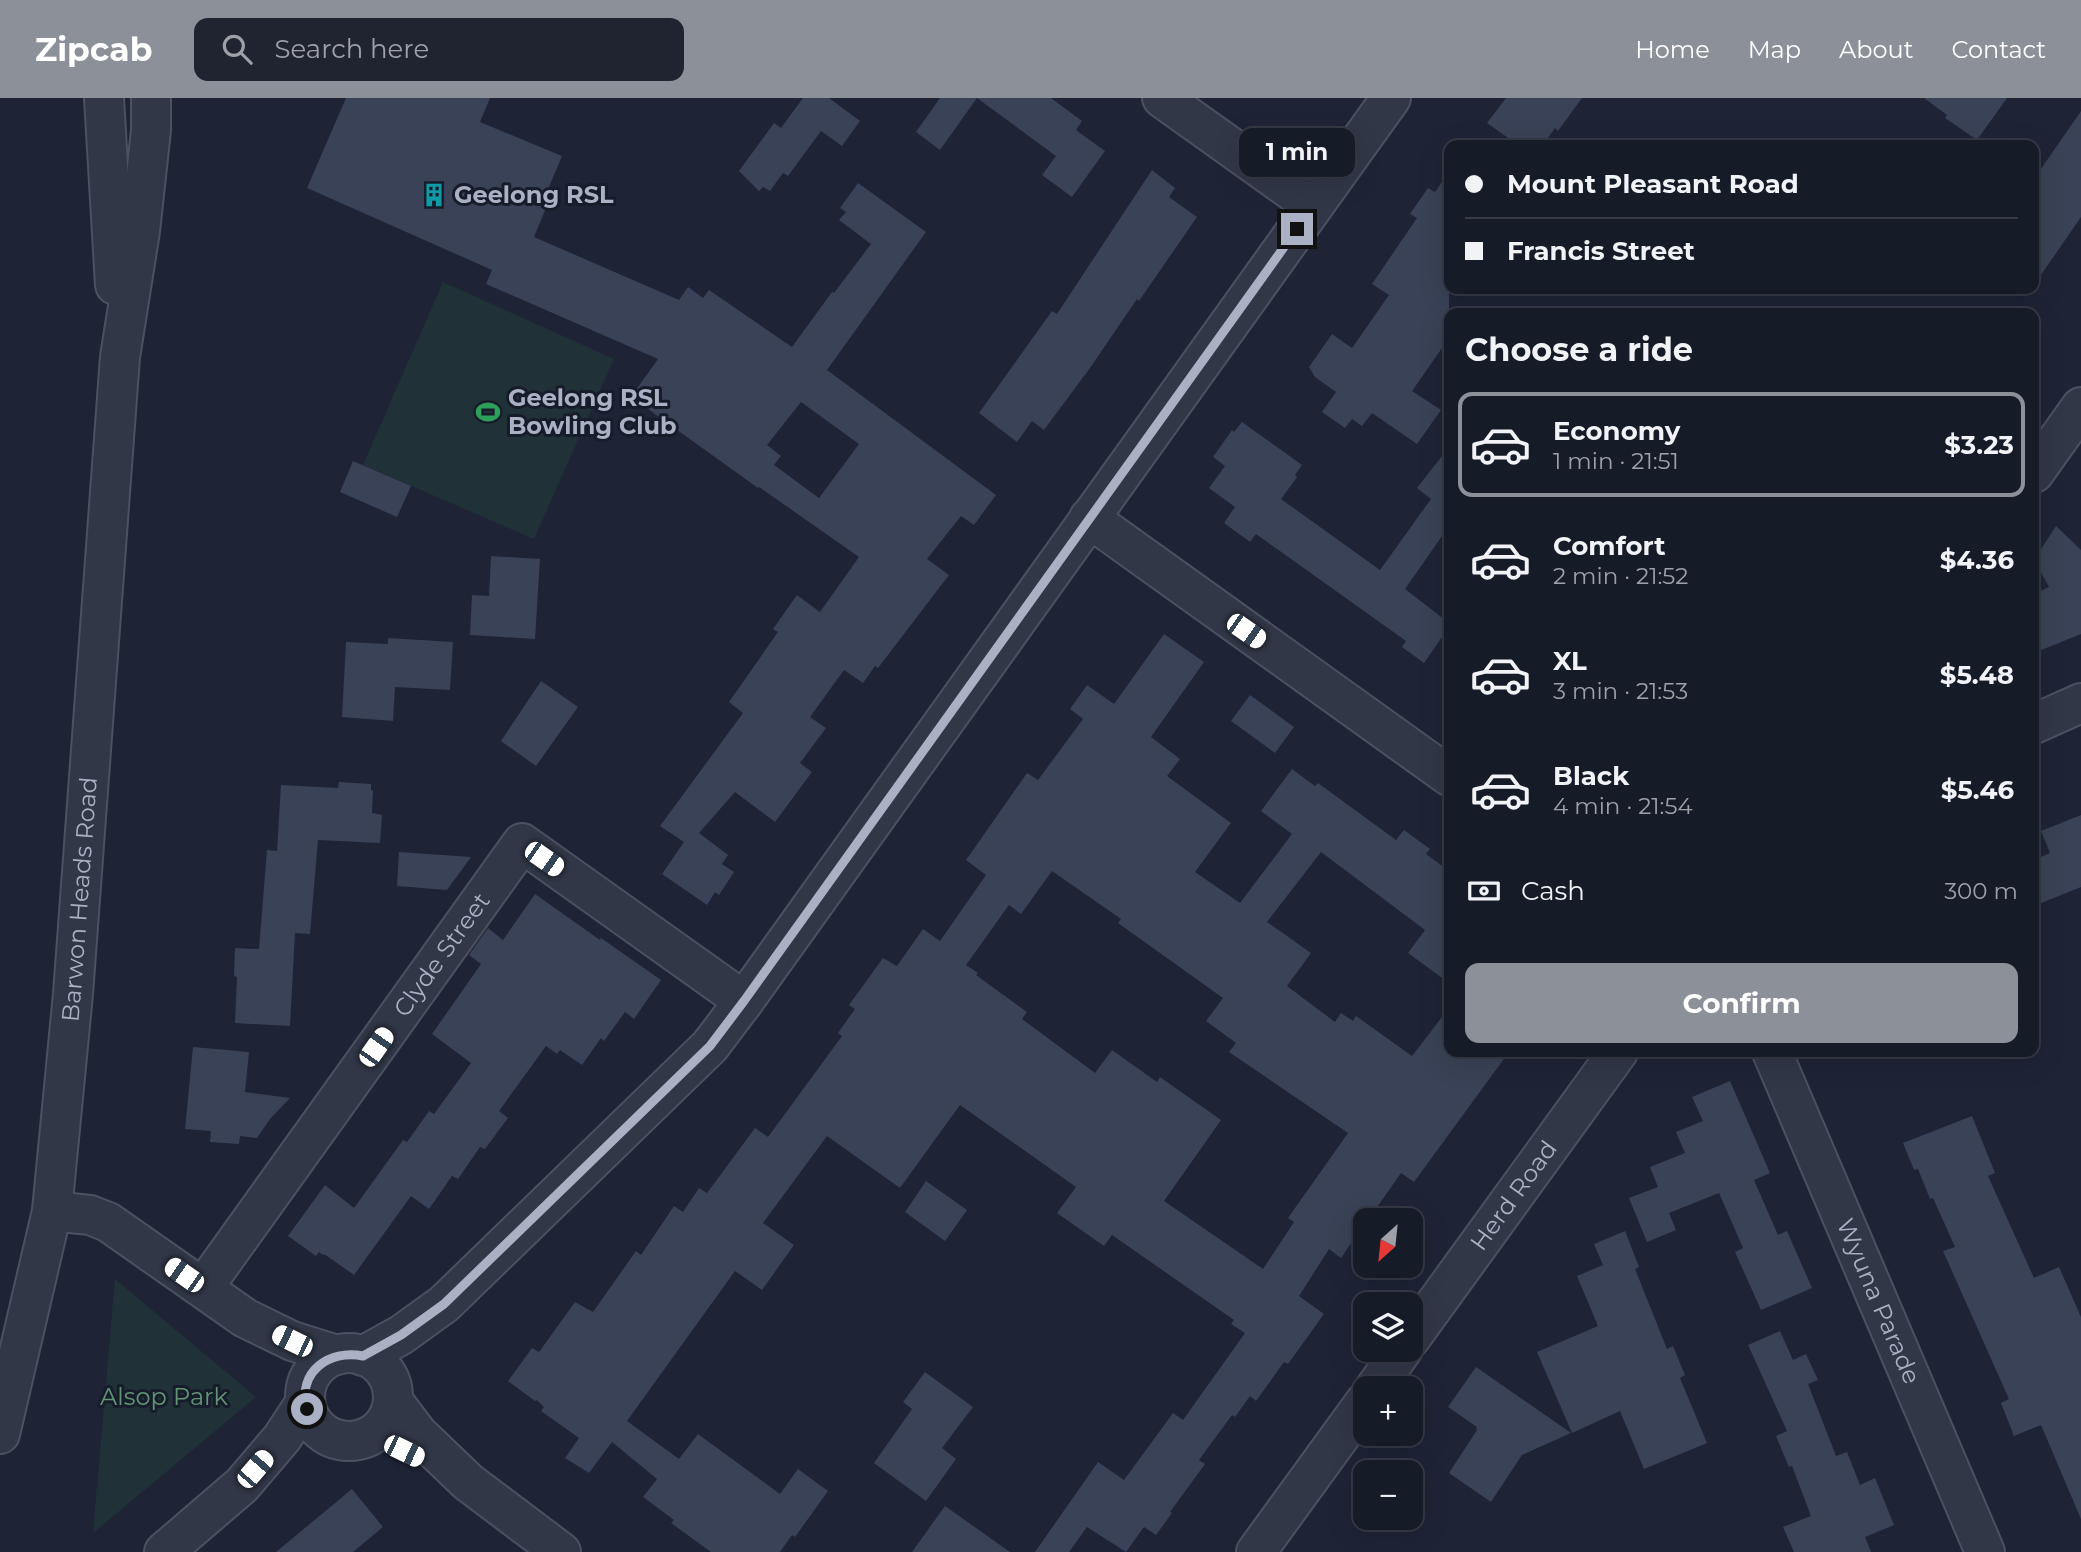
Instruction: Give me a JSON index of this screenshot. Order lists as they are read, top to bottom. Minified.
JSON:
{"streets":{"street":["Barwon Heads Road","Clyde Street","Herd Road","Wyuna Parade"]},"parks":["Alsop Park"],"places":{"building":["Geelong RSL"],"sports":["Geelong RSL Bowling Club"]},"north":"bottom left","page":{"header":"Zipcab","search":"Search here","nav":["Home","Map","About","Contact"],"bubble":"1 min","banner":["Mount Pleasant Road","Francis Street"],"heading":"Choose a ride","list":[{"name":"Economy","note":"1 min · 21:51","value":"$3.23"},{"name":"Comfort","note":"2 min · 21:52","value":"$4.36"},{"name":"XL","note":"3 min · 21:53","value":"$5.48"},{"name":"Black","note":"4 min · 21:54","value":"$5.46"}],"pay":["Cash","300 m"],"buttons":"Confirm","map_buttons":["+","−"]}}
